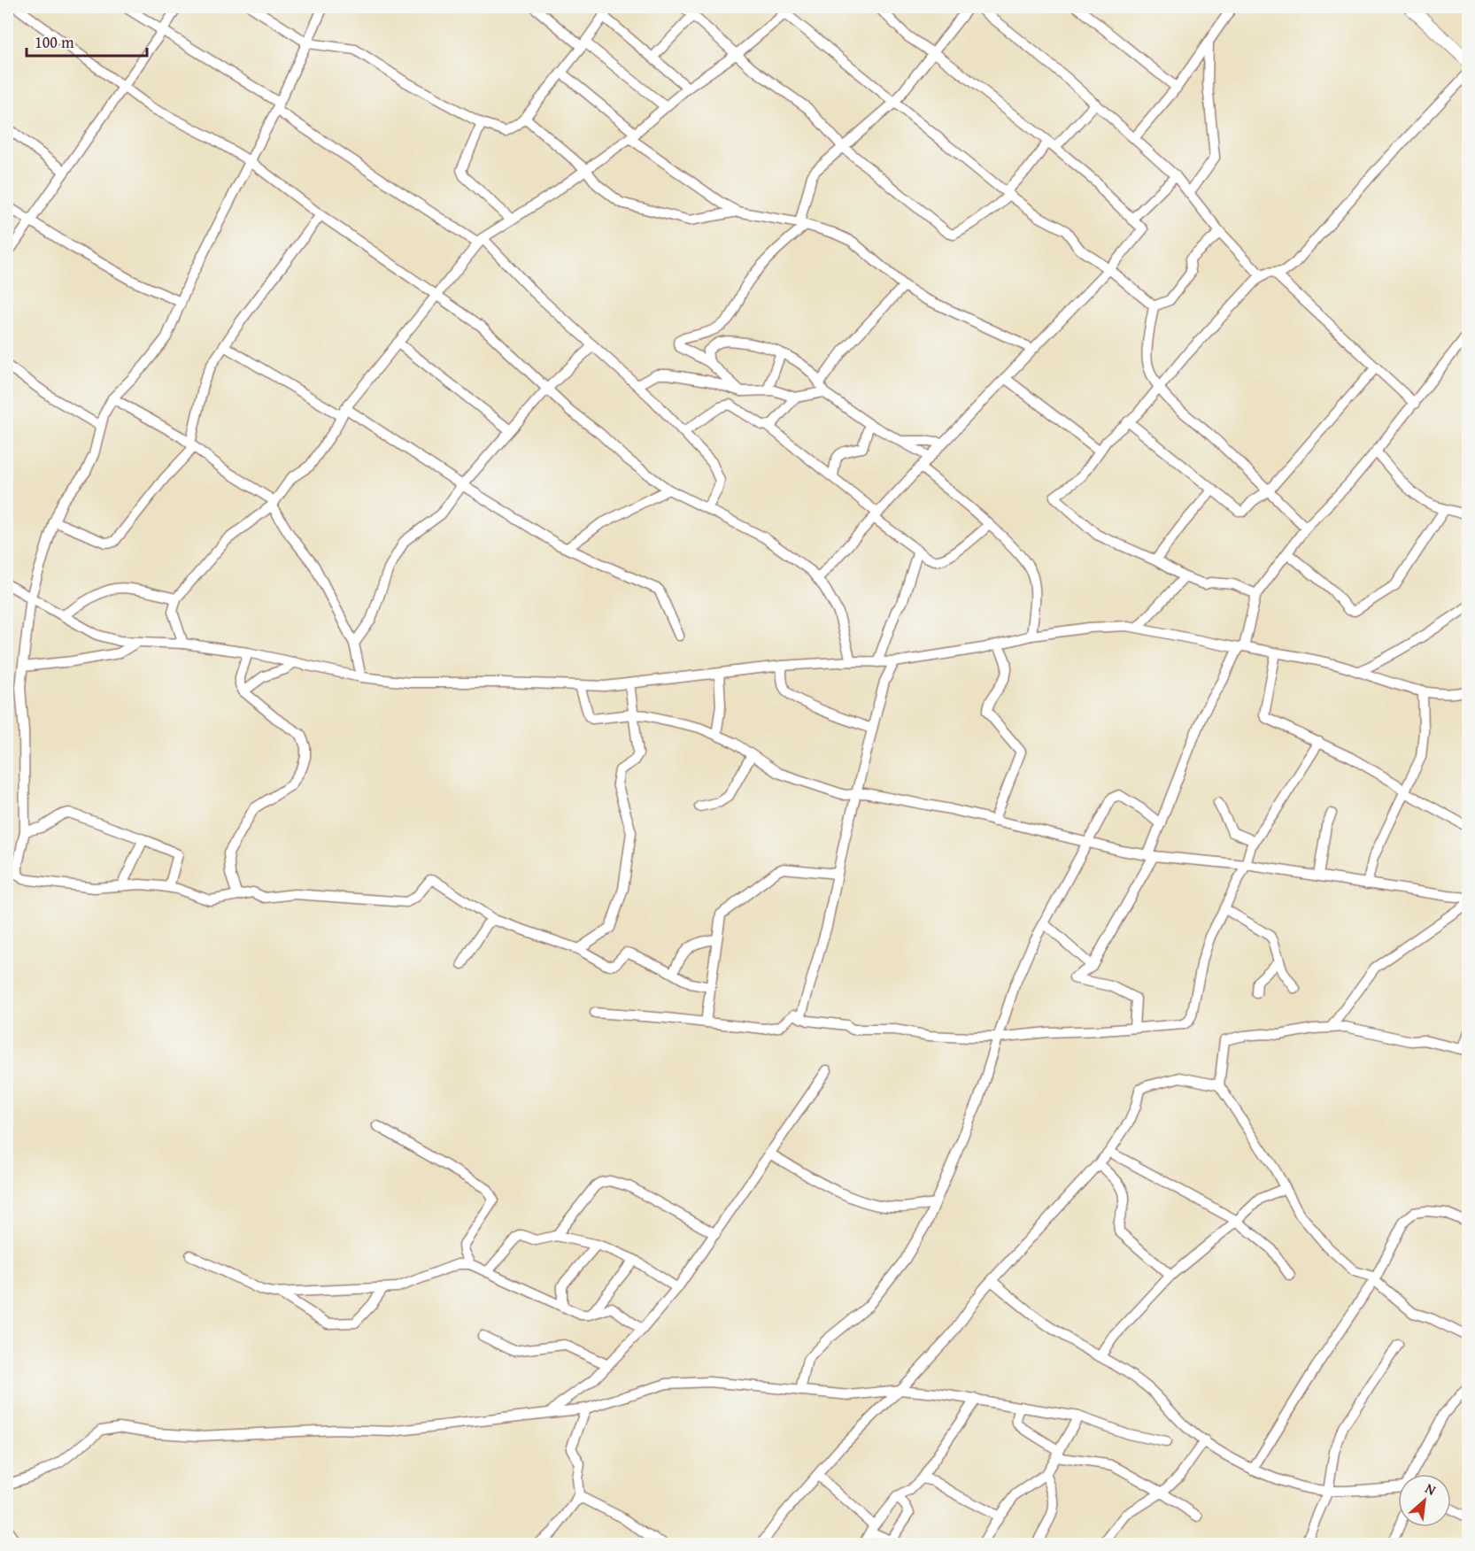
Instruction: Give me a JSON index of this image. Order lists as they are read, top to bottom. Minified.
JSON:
{"scale_bar":"100 m","north":"top right"}
